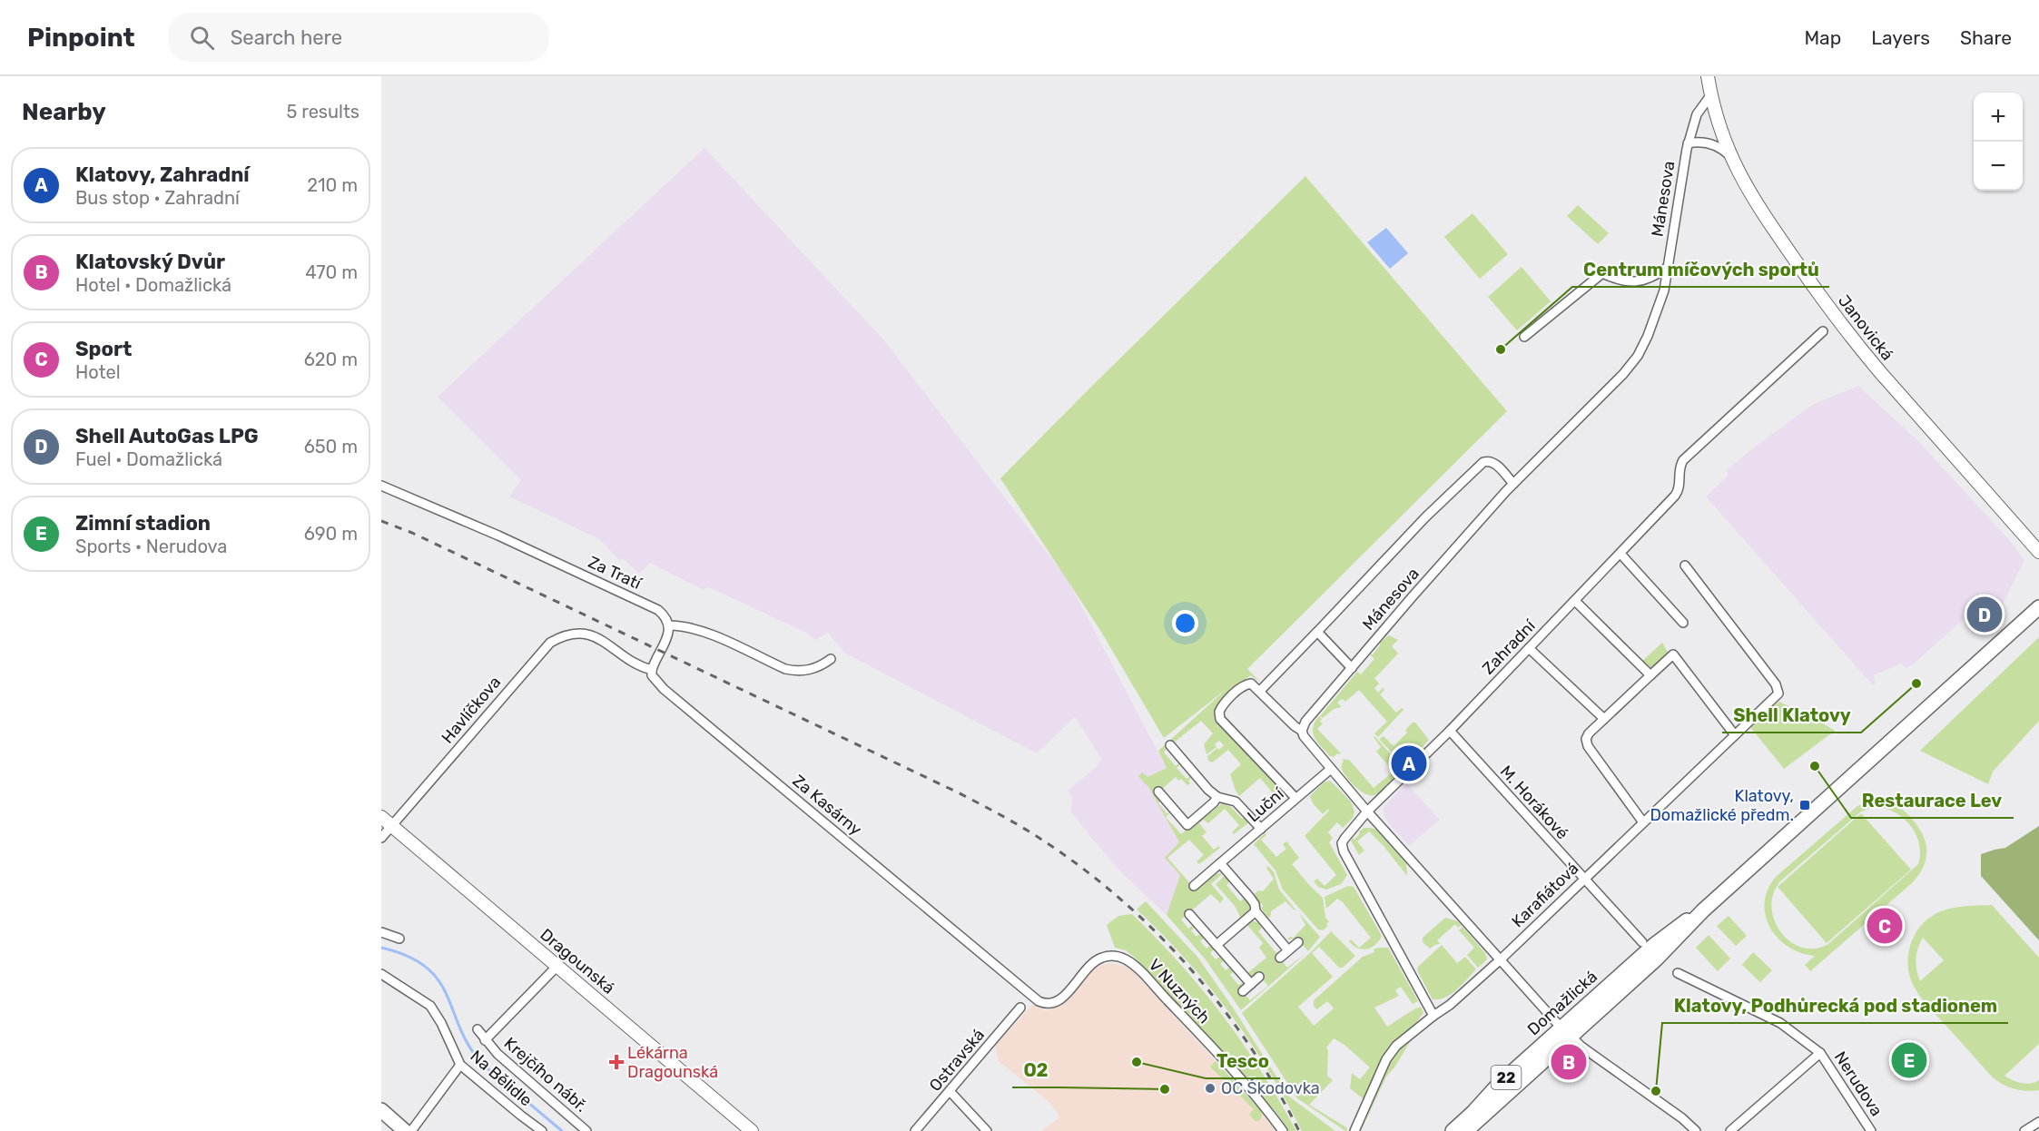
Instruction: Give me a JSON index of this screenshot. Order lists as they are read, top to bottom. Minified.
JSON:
{"streets":{"main road":["Janovická","Dragounská","Domažlická","22"],"street":["Mánesova","Za Tratí","Zahradní","Havlíčkova","M. Horákové","Za Kasárny","Luční","Karafiátová","V Nuzných","Ostravská","Krejčího nábř.","Na Bělidle","Nerudova"]},"crossings":[["Mánesova","Janovická"],["Zahradní","M. Horákové"],["Zahradní","Karafiátová"],["Havlíčkova","Za Kasárny"],["Havlíčkova","Dragounská"],["M. Horákové","Karafiátová"],["Za Kasárny","V Nuzných"]],"places":{"other":["Centrum míčových sportů","Shell Klatovy","Restaurace Lev","Tesco","OC Škodovka","O2","Klatovy, Podhůrecká pod stadionem"],"transit":["Klatovy, Domažlické předm."],"health":["Lékárna Dragounská"]},"page":{"header":"Pinpoint","search":"Search here","nav":["Map","Layers","Share"],"heading":["Nearby","5 results"],"map_buttons":["+","−"],"list":[{"mark":"A","name":"Klatovy, Zahradní","note":"Bus stop · Zahradní","value":"210 m"},{"mark":"B","name":"Klatovský Dvůr","note":"Hotel · Domažlická","value":"470 m"},{"mark":"C","name":"Sport","note":"Hotel","value":"620 m"},{"mark":"D","name":"Shell AutoGas LPG","note":"Fuel · Domažlická","value":"650 m"},{"mark":"E","name":"Zimní stadion","note":"Sports · Nerudova","value":"690 m"}],"pins":["D","A","C","E","B"]}}
